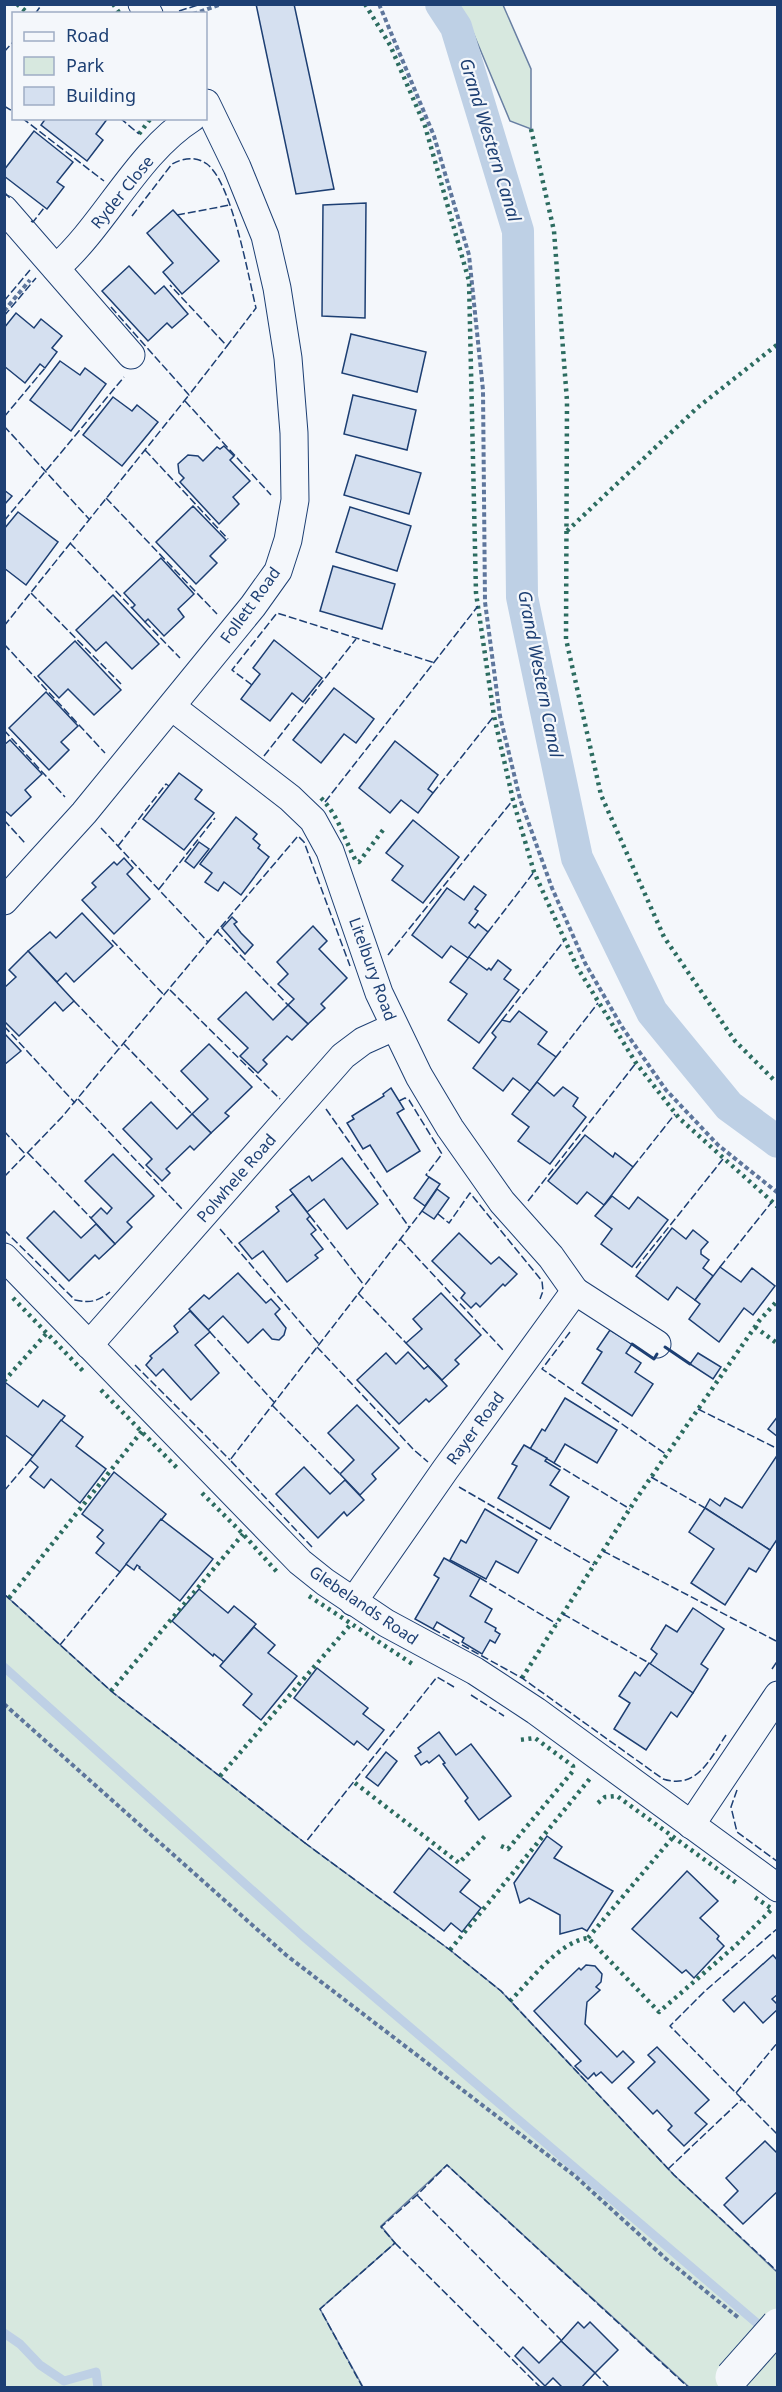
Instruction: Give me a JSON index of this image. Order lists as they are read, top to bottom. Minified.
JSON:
{"streets":{"street":["Ryder Close","Follett Road","Litelbury Road","Polwhele Road","Rayer Road","Glebelands Road"]},"crossings":[["Follett Road","Litelbury Road"],["Litelbury Road","Polwhele Road"],["Litelbury Road","Rayer Road"],["Polwhele Road","Glebelands Road"],["Rayer Road","Glebelands Road"]],"water":["Grand Western Canal"],"legend":["Road","Park","Building"]}
